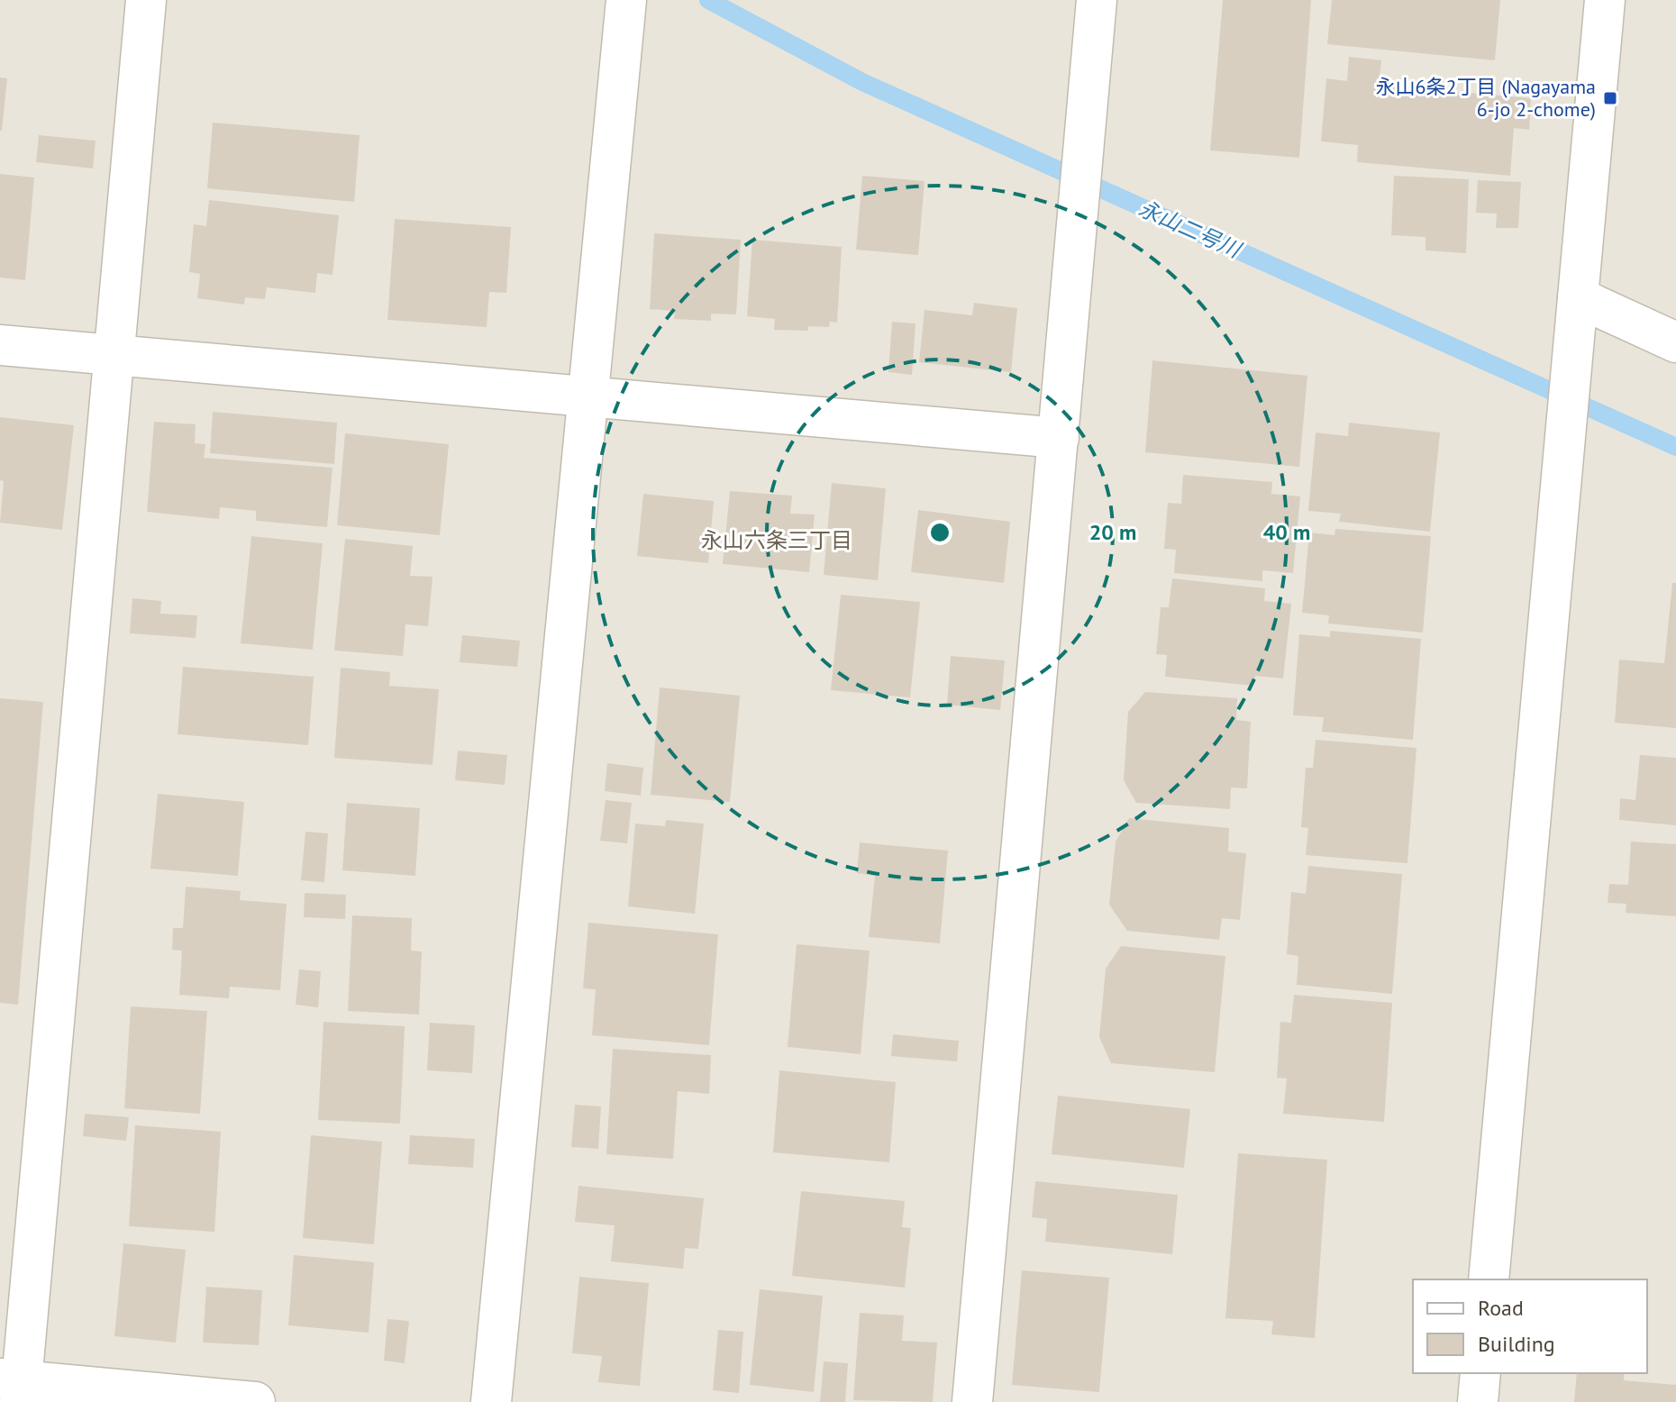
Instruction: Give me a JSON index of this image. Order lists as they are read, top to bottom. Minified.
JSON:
{"districts":["永山六条三丁目"],"water":["永山二号川"],"places":{"transit":["永山6条2丁目 (Nagayama 6-jo 2-chome)"]},"legend":["Road","Building"],"rings":["20 m","40 m"]}
